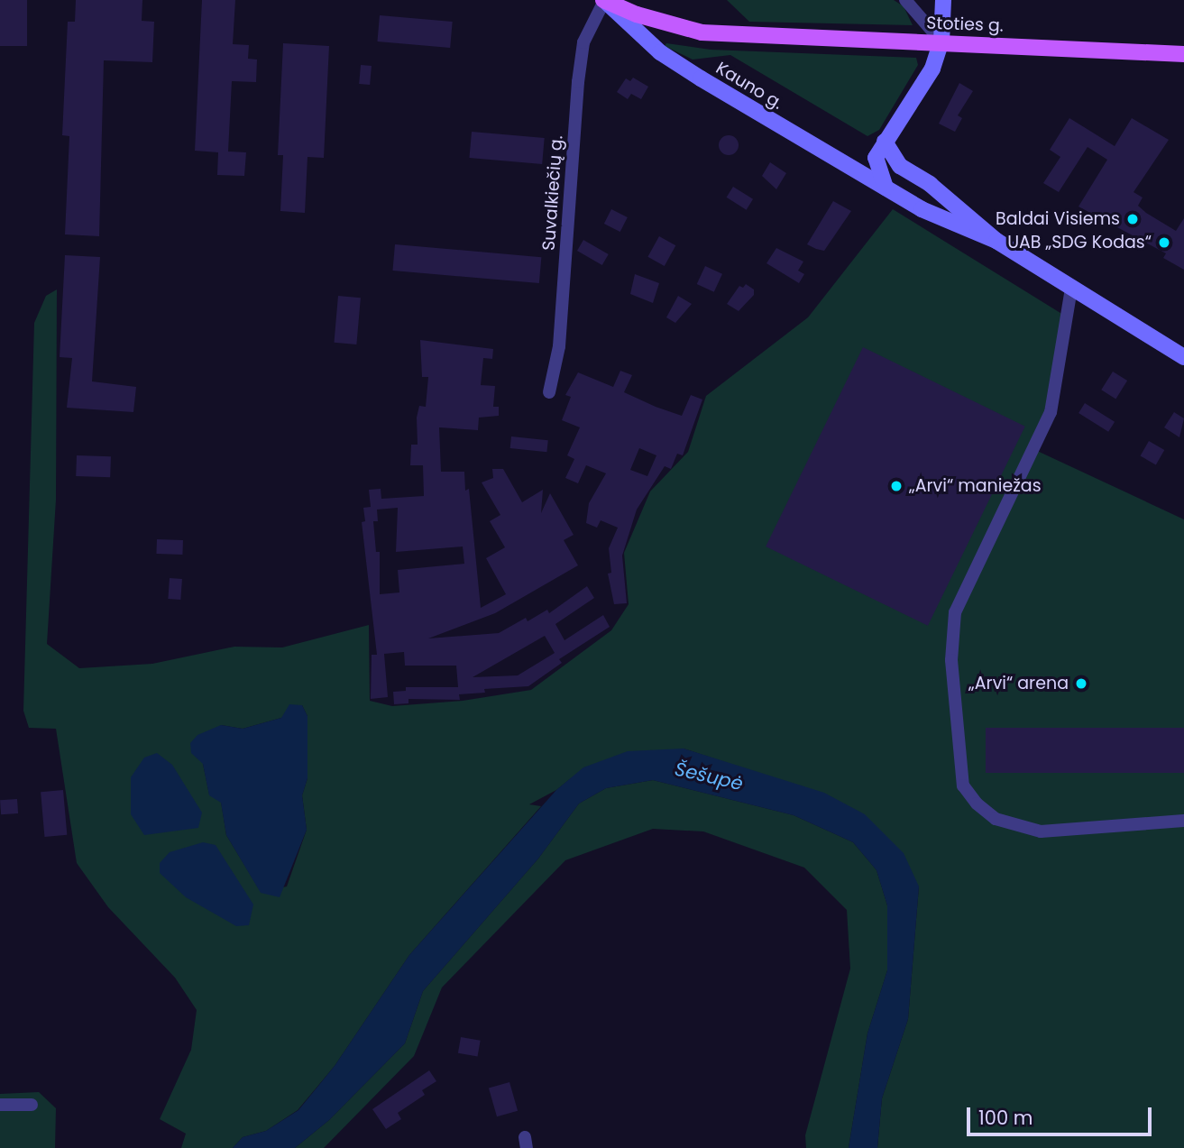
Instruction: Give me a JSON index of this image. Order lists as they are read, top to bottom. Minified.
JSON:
{"streets":{"main road":["Stoties g.","Kauno g."],"street":["Suvalkiečių g."]},"crossings":[["Stoties g.","Kauno g."],["Kauno g.","Suvalkiečių g."]],"water":["Šešupė"],"places":["Baldai Visiems","UAB „SDG Kodas“","„Arvi“ maniežas","„Arvi“ arena"],"scale_bar":"100 m"}
